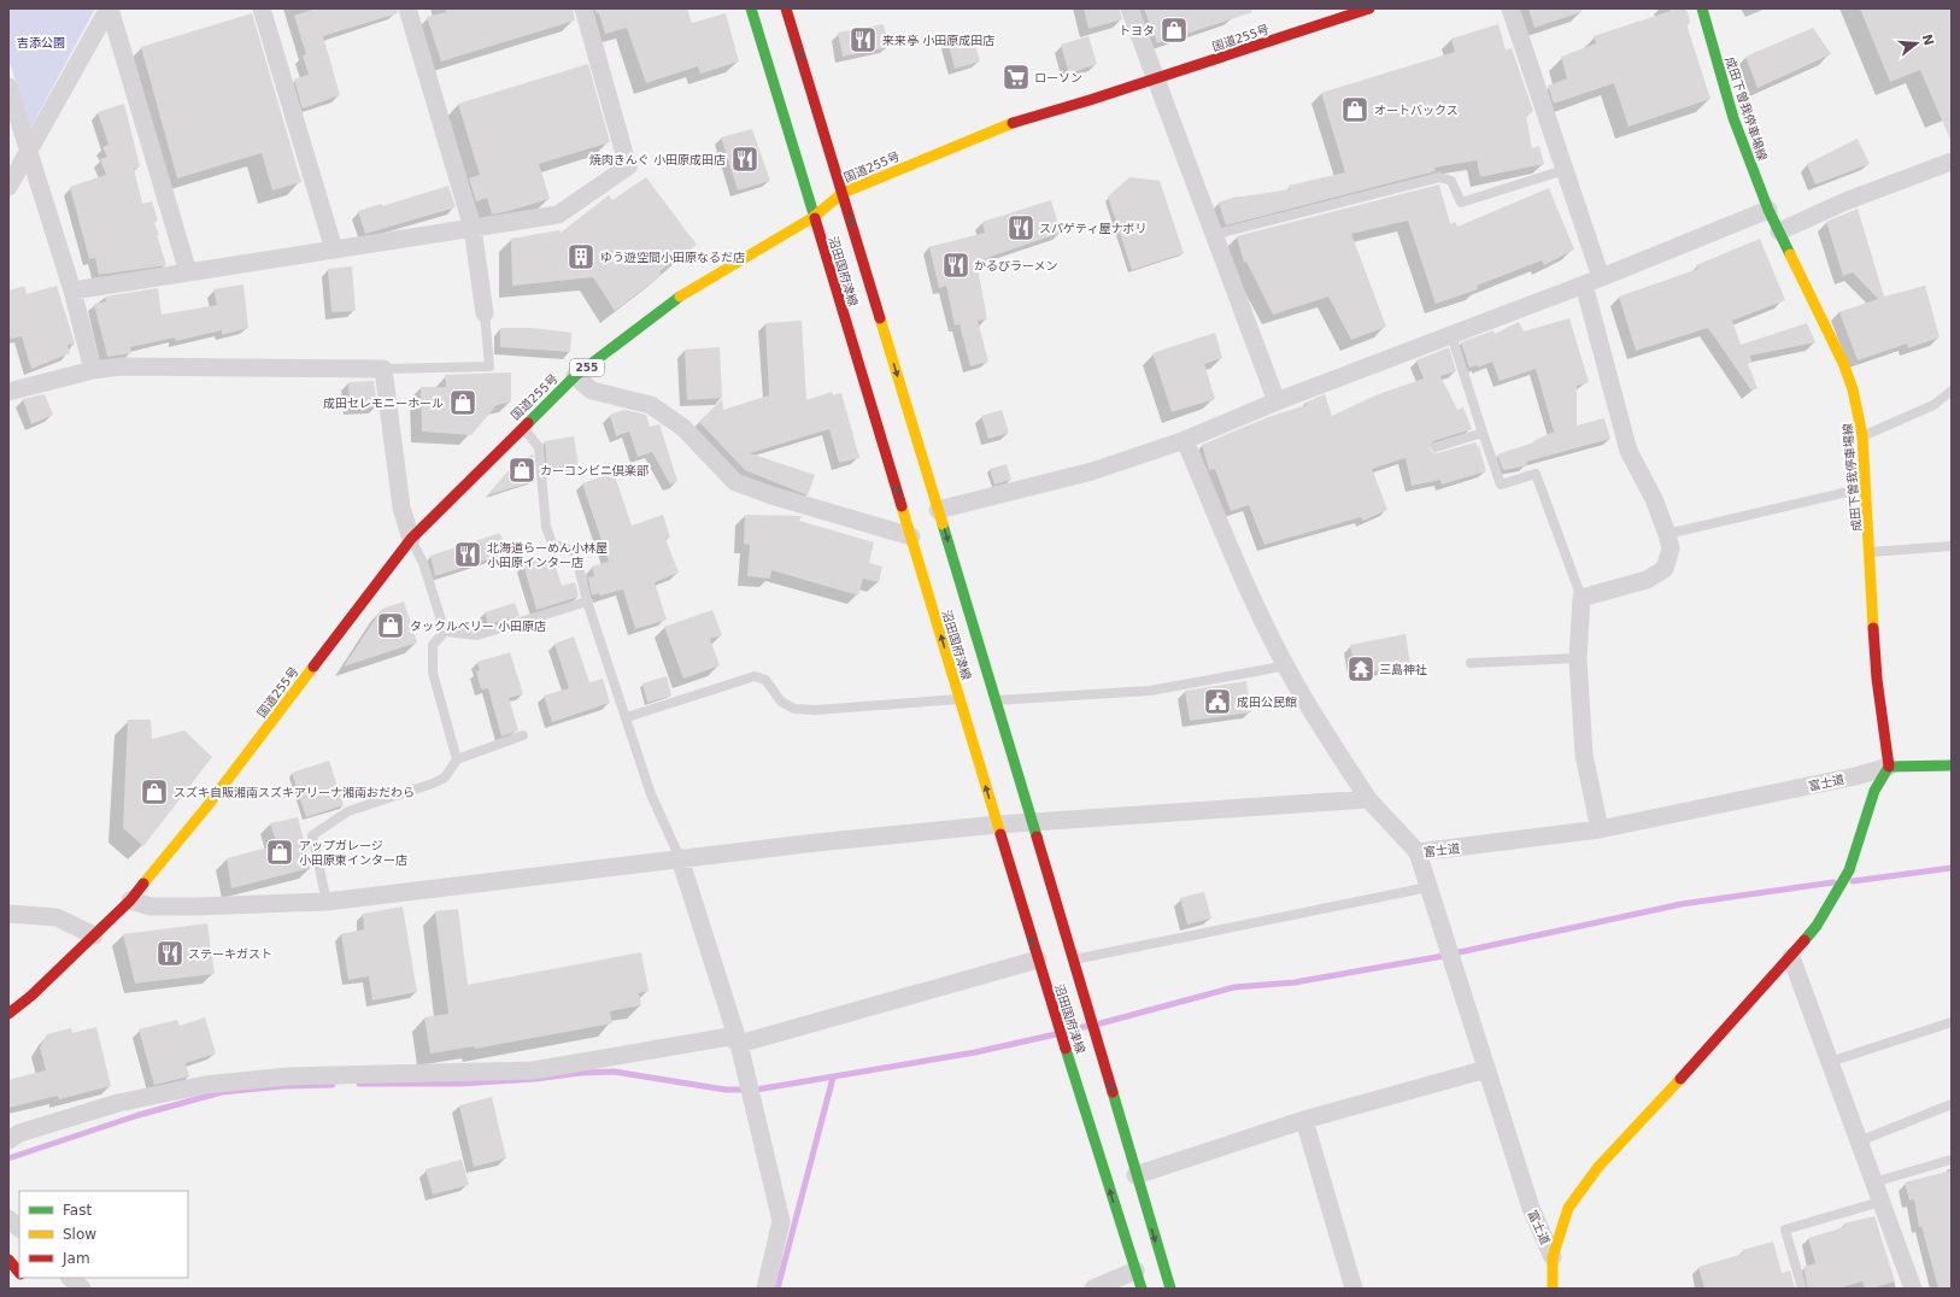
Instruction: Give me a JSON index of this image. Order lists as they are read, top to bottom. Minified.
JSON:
{"streets":{"main road":["国道255号","成田下曽我停車場線","沼田国府津線","255","富士道"]},"crossings":[["国道255号","沼田国府津線"],["成田下曽我停車場線","富士道"]],"parks":["吉添公園"],"places":{"shop":["トヨタ","オートバックス","成田セレモニーホール","カーコンビニ倶楽部","タックルベリー 小田原店","スズキ自販湘南スズキアリーナ湘南おだわら","アップガレージ 小田原東インター店"],"restaurant":["来来亭 小田原成田店","焼肉きんぐ 小田原成田店","スパゲティ屋ナポリ","かるびラーメン","北海道らーめん小林屋 小田原インター店","ステーキガスト"],"supermarket":["ローソン"],"building":["ゆう遊空間小田原なるだ店"],"temple":["三島神社"],"public building":["成田公民館"]},"legend":["Fast","Slow","Jam"],"north":"right"}
